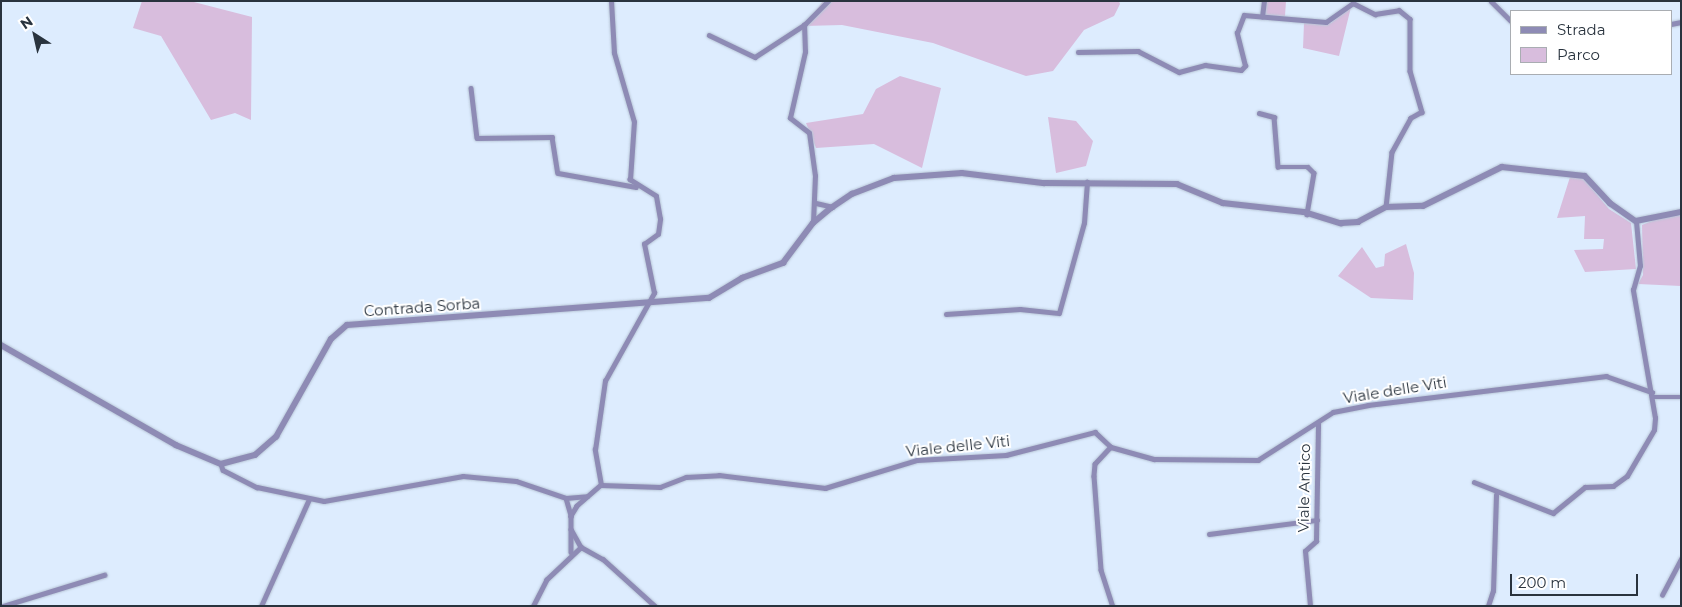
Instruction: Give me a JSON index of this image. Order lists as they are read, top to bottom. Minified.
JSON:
{"streets":{"street":["Contrada Sorba","Viale delle Viti","Viale Antico"]},"crossings":[["Viale delle Viti","Viale Antico"]],"legend":["Strada","Parco"],"scale_bar":"200 m","north":"top left"}
